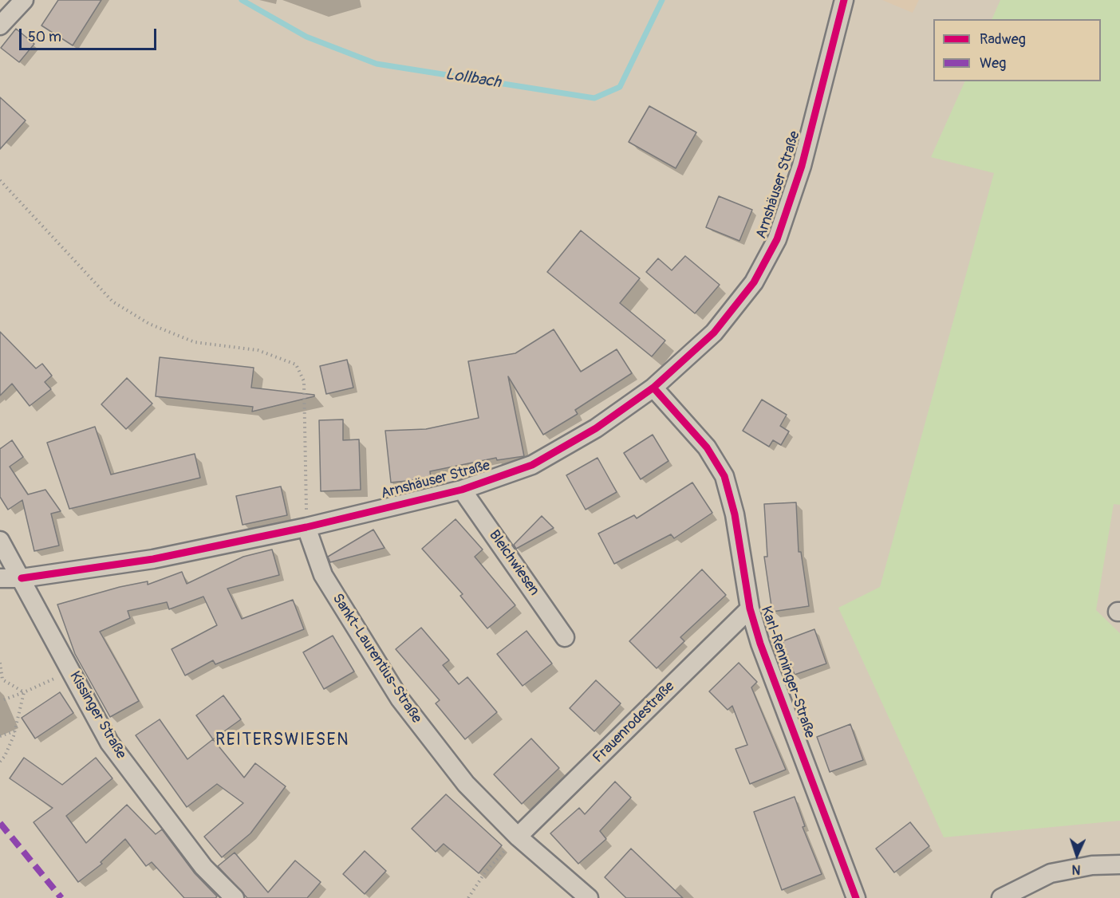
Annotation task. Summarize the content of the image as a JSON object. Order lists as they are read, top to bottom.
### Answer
{
  "streets": {
    "street": [
      "Arnshäuser Straße",
      "Bleichwiesen",
      "Sankt-Laurentius-Straße",
      "Karl-Renninger-Straße",
      "Kissinger Straße",
      "Frauenrodestraße"
    ]
  },
  "crossings": [
    ["Arnshäuser Straße", "Bleichwiesen"],
    ["Arnshäuser Straße", "Sankt-Laurentius-Straße"],
    ["Arnshäuser Straße", "Karl-Renninger-Straße"],
    ["Arnshäuser Straße", "Kissinger Straße"],
    ["Sankt-Laurentius-Straße", "Frauenrodestraße"],
    ["Karl-Renninger-Straße", "Frauenrodestraße"]
  ],
  "districts": ["REITERSWIESEN"],
  "water": ["Lollbach"],
  "legend": ["Radweg", "Weg"],
  "scale_bar": "50 m",
  "north": "bottom"
}
